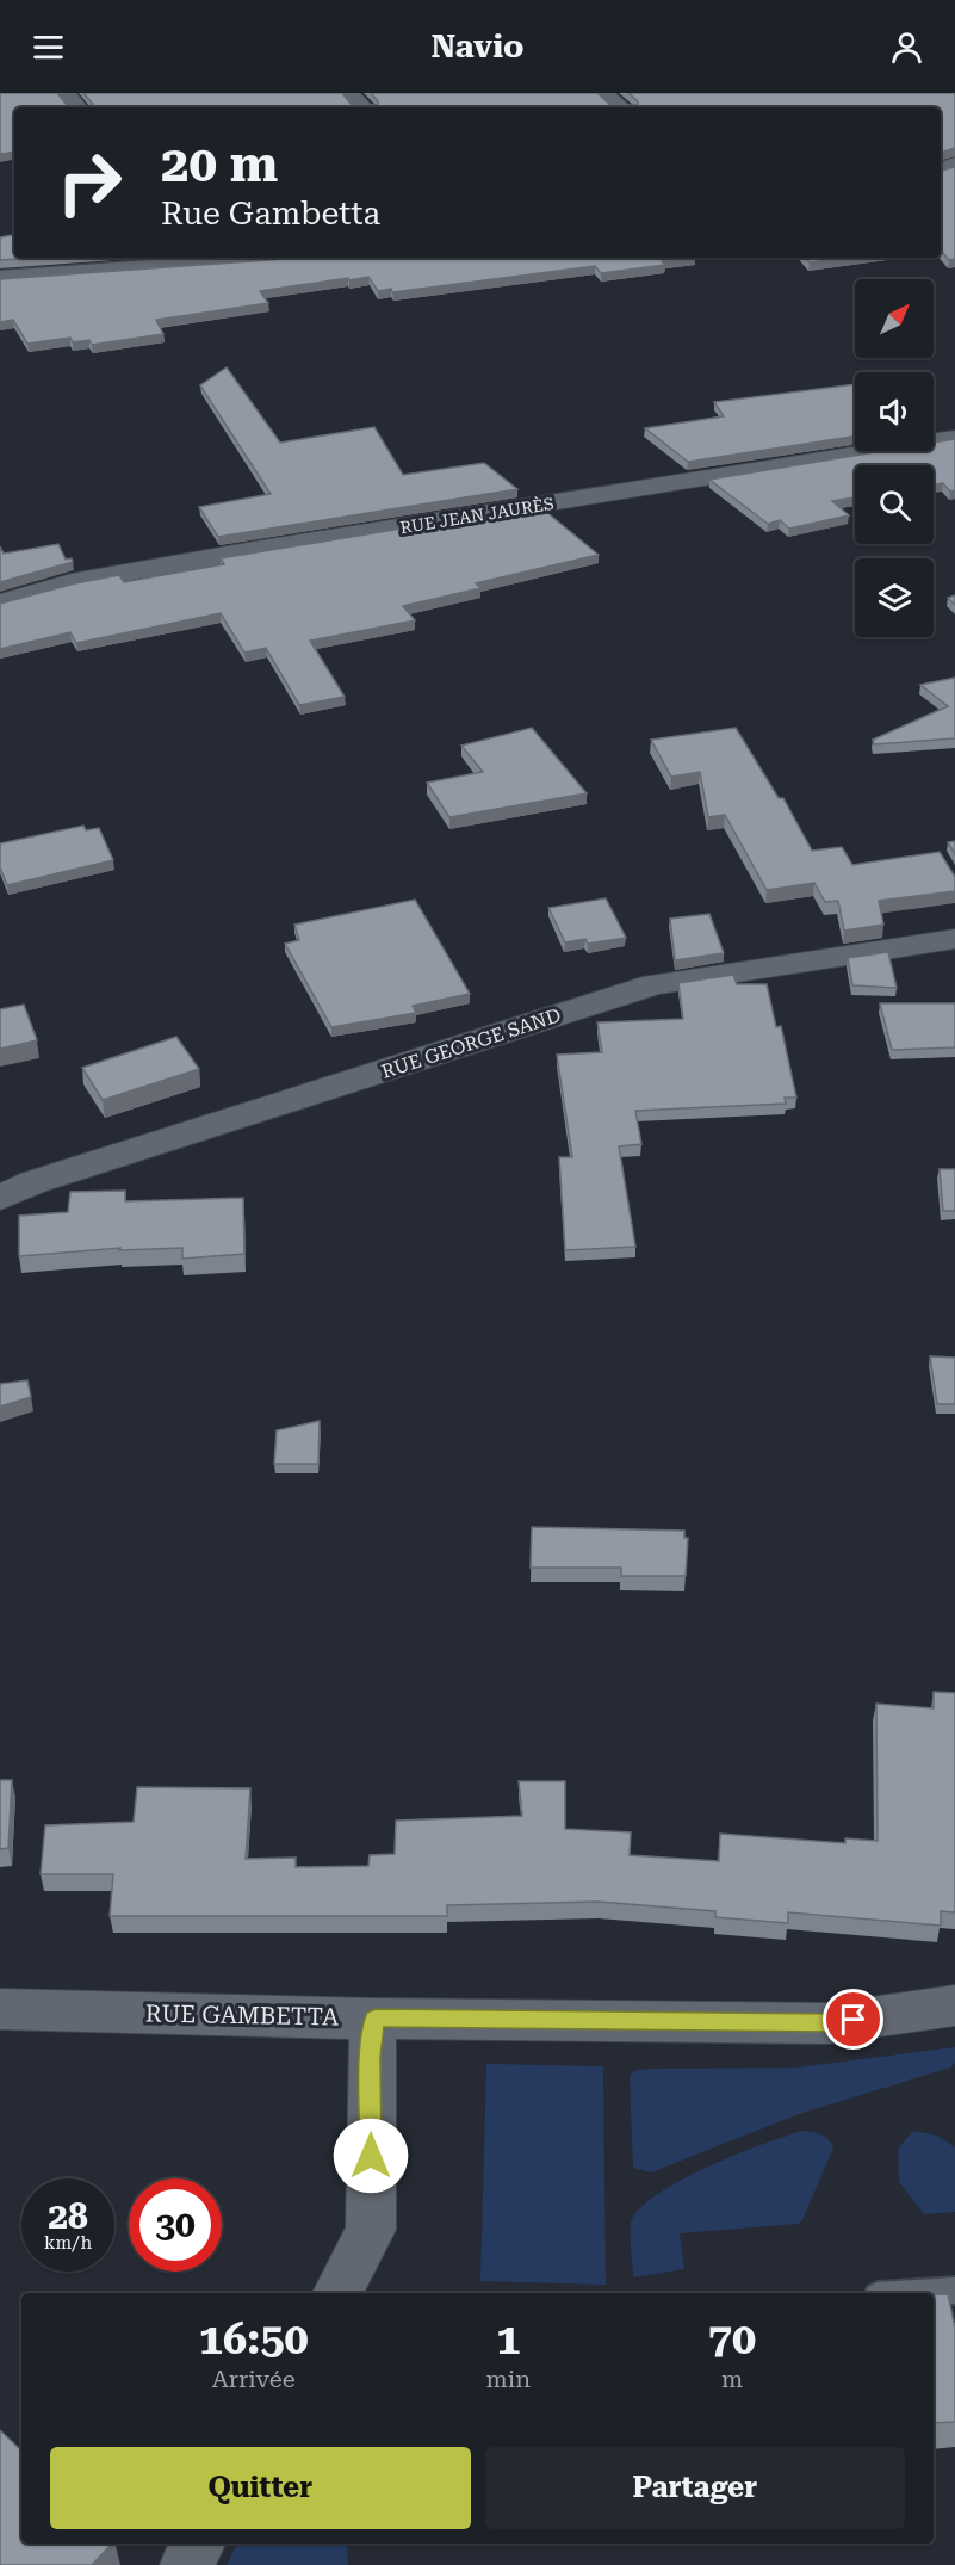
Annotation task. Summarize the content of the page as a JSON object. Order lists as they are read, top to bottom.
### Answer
{
  "streets": {
    "street": ["RUE JEAN JAURÈS", "RUE GEORGE SAND", "RUE GAMBETTA"]
  },
  "north": "top right",
  "page": {
    "header": "Navio",
    "turn": ["20 m", "Rue Gambetta"],
    "speed": "28 km/h",
    "limit": "30",
    "eta": [
      "16:50",
      "Arrivée",
      "1",
      "min",
      "70",
      "m"
    ],
    "buttons": ["Quitter", "Partager"]
  }
}
